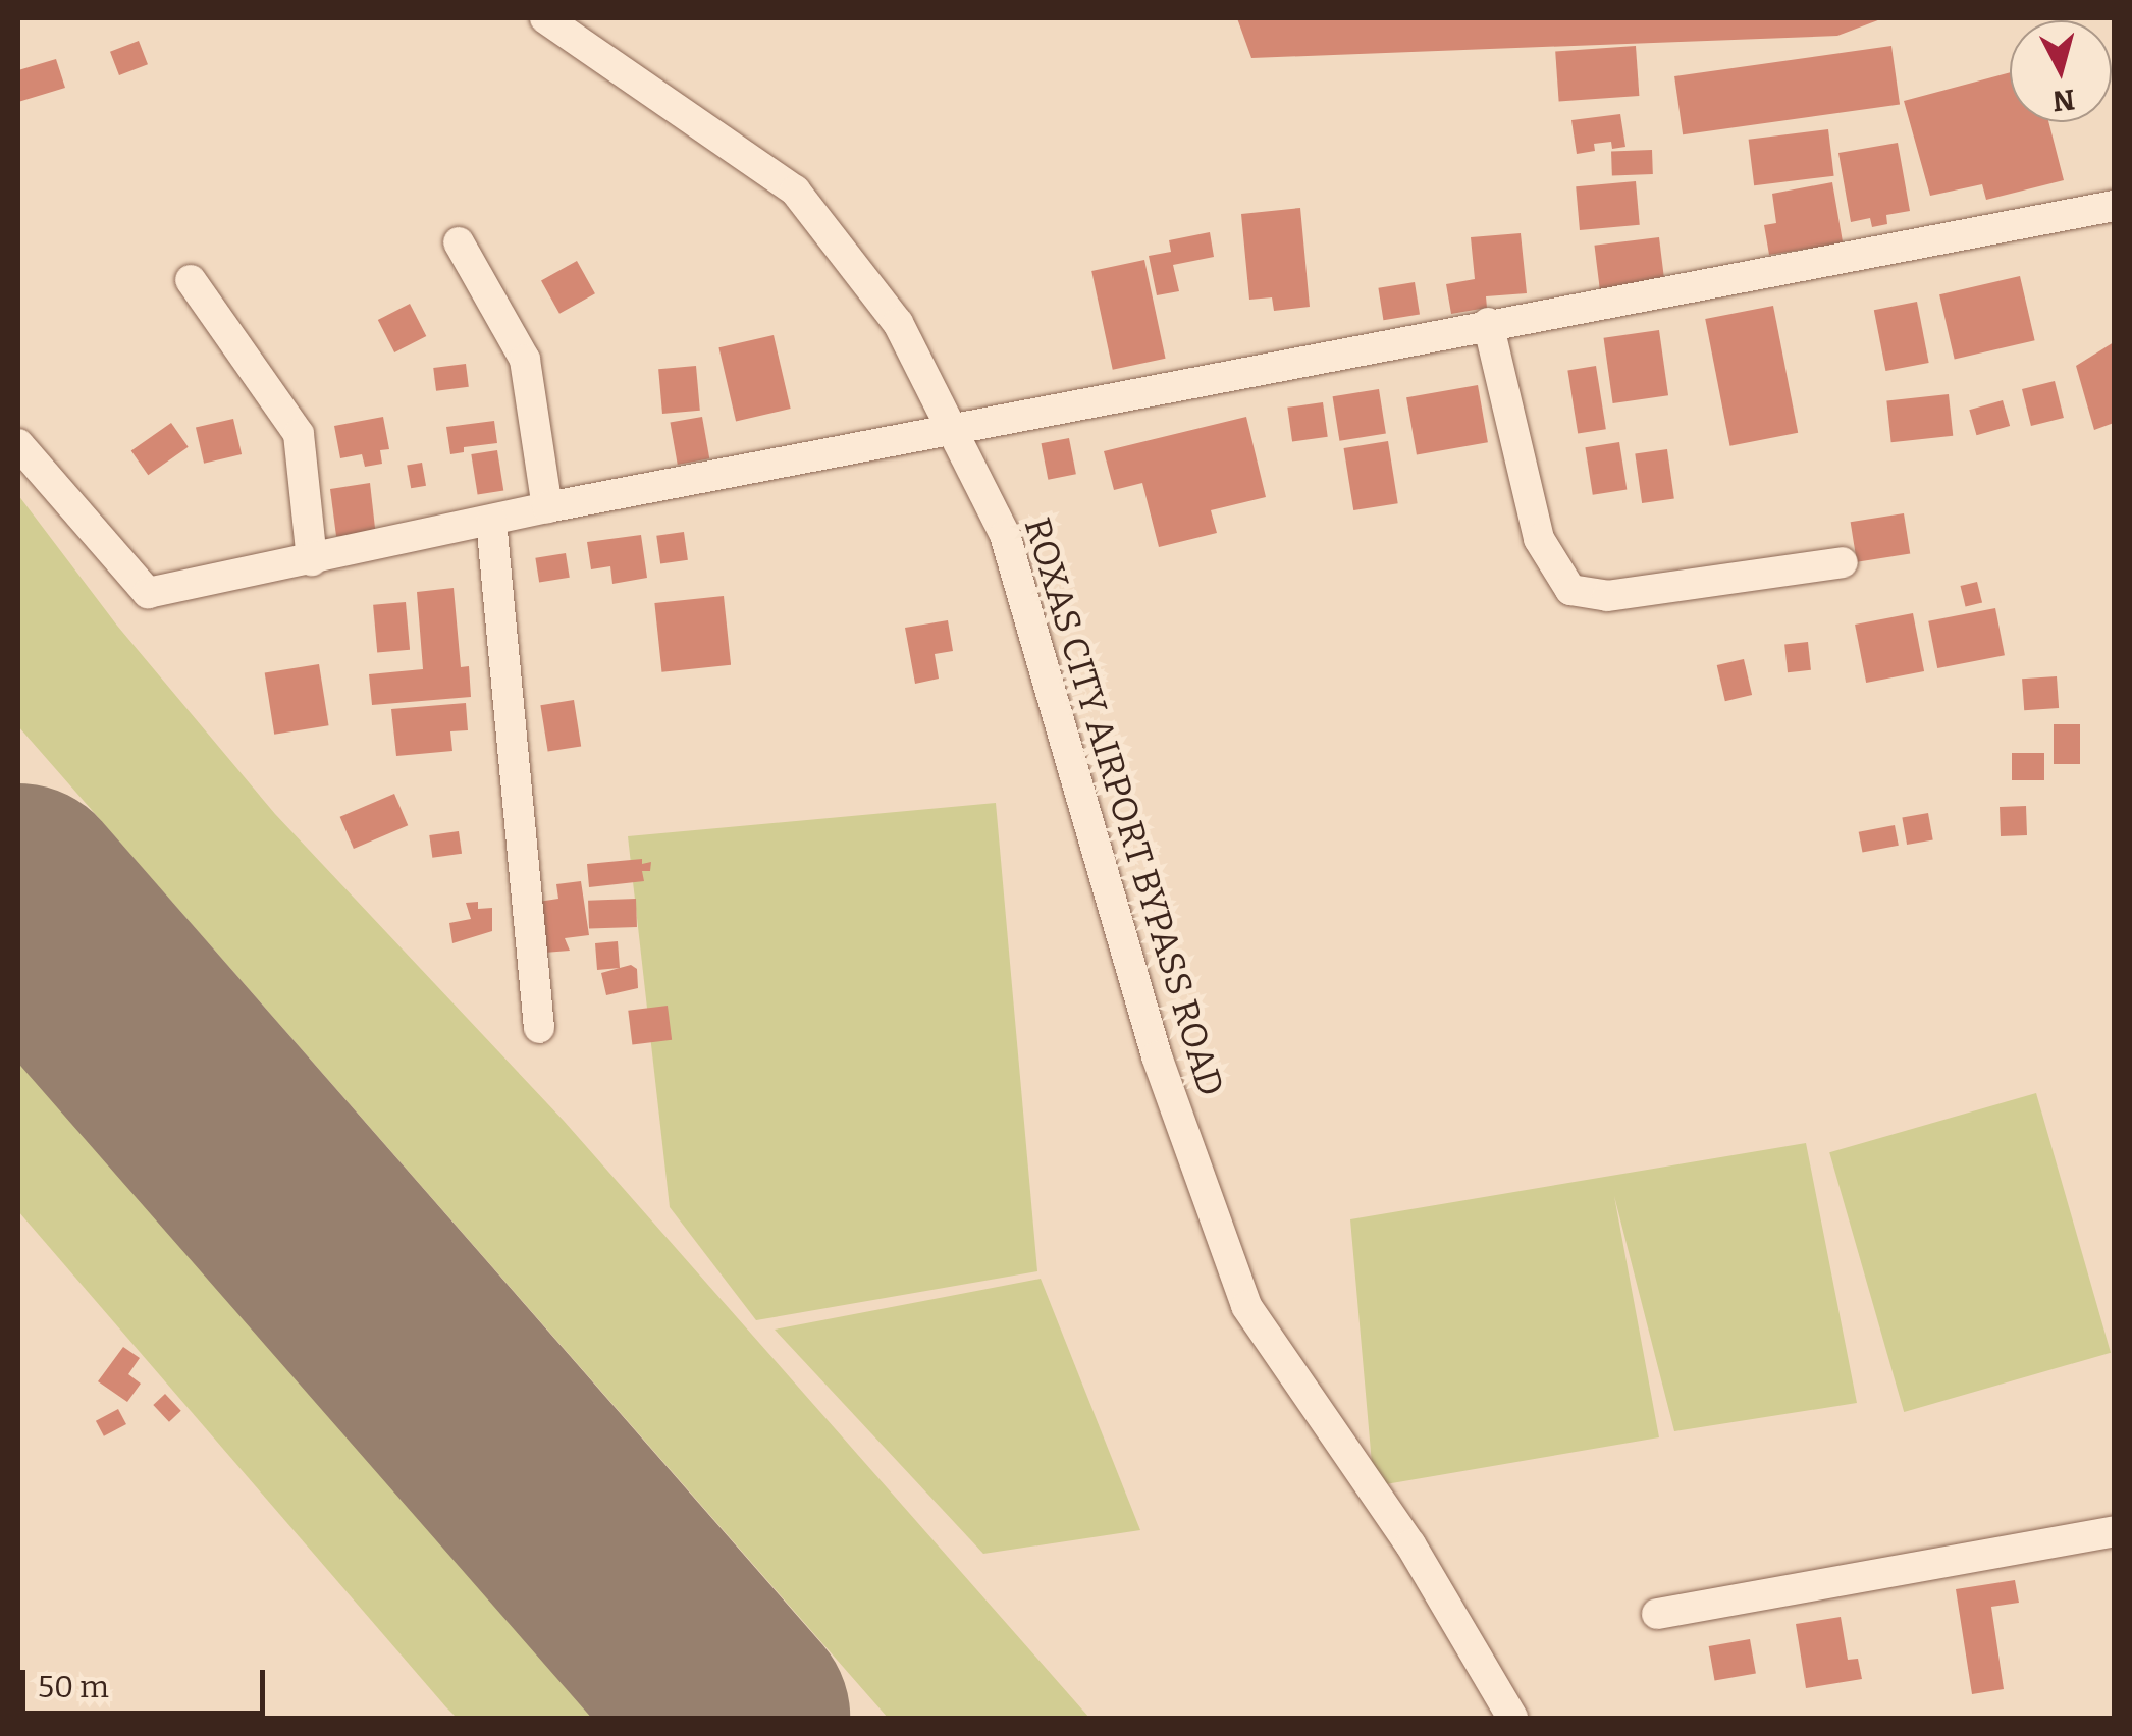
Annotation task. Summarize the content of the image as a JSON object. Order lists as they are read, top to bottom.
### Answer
{
  "streets": {
    "street": ["ROXAS CITY AIRPORT BYPASS ROAD"]
  },
  "scale_bar": "50 m",
  "north": "bottom"
}
